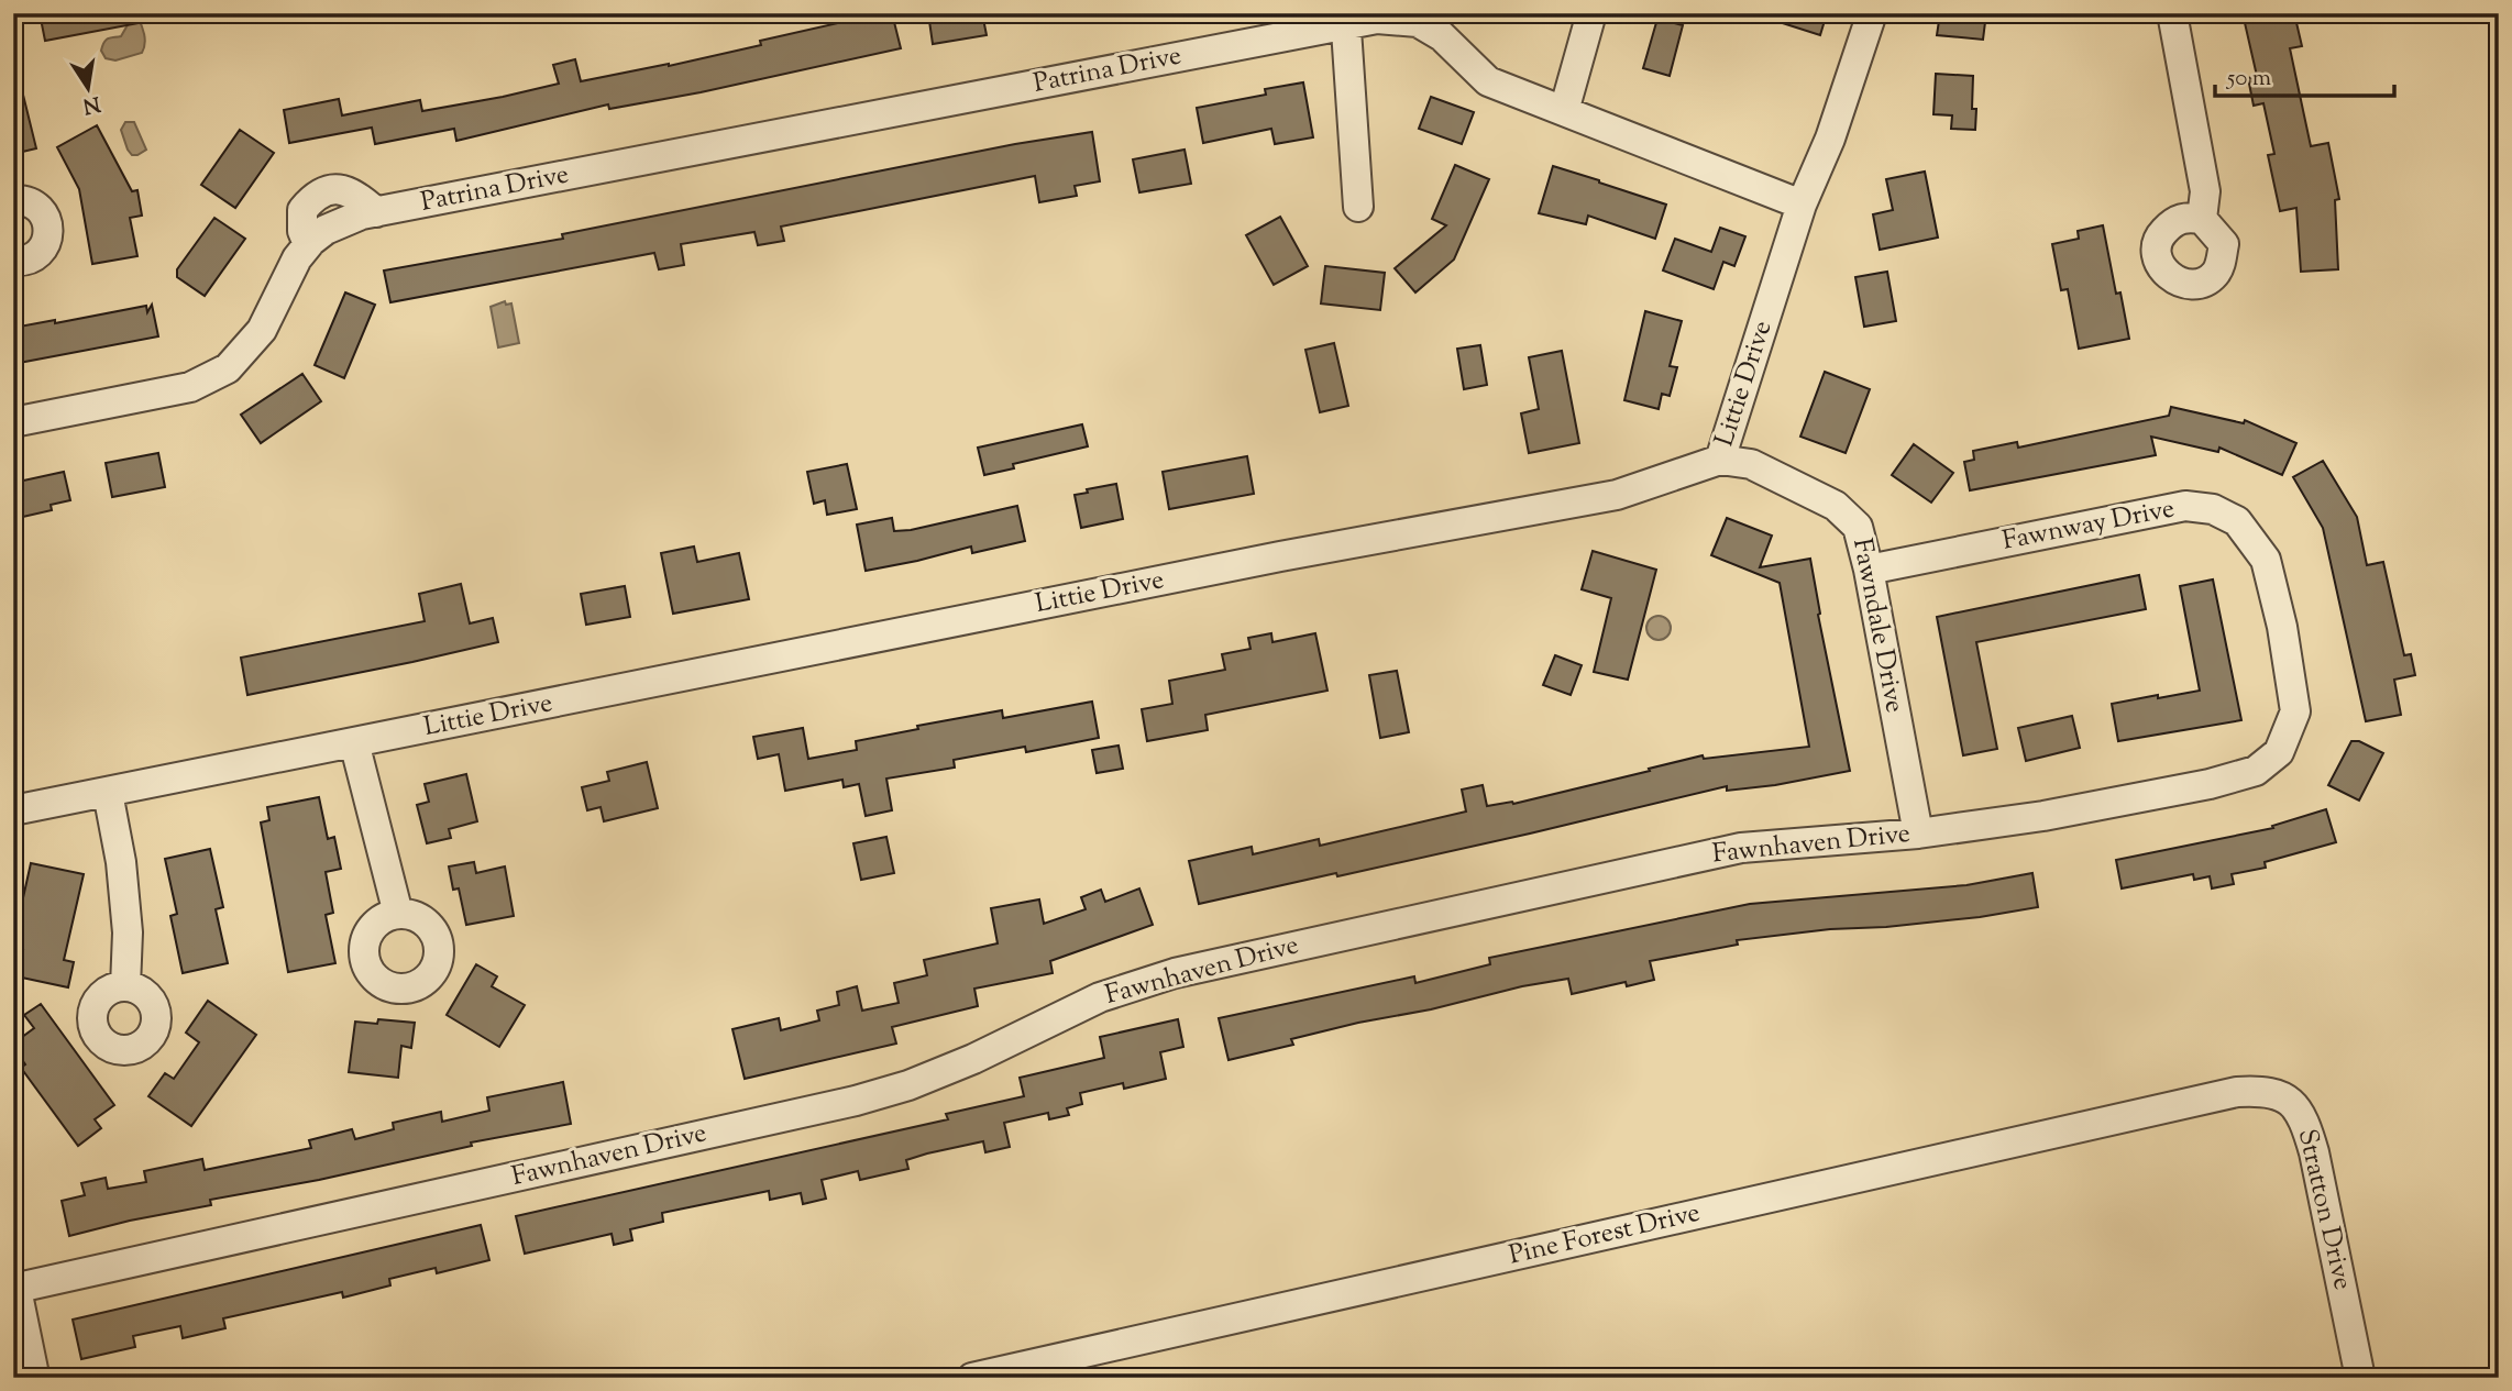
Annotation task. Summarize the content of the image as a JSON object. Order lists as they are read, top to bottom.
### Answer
{
  "streets": {
    "street": [
      "Patrina Drive",
      "Littie Drive",
      "Fawnway Drive",
      "Fawndale Drive",
      "Fawnhaven Drive",
      "Stratton Drive",
      "Pine Forest Drive"
    ]
  },
  "crossings": [
    ["Patrina Drive", "Littie Drive"],
    ["Littie Drive", "Fawndale Drive"],
    ["Fawnway Drive", "Fawndale Drive"],
    ["Fawnway Drive", "Fawnhaven Drive"],
    ["Fawndale Drive", "Fawnhaven Drive"],
    ["Stratton Drive", "Pine Forest Drive"]
  ],
  "scale_bar": "50 m",
  "north": "bottom"
}
